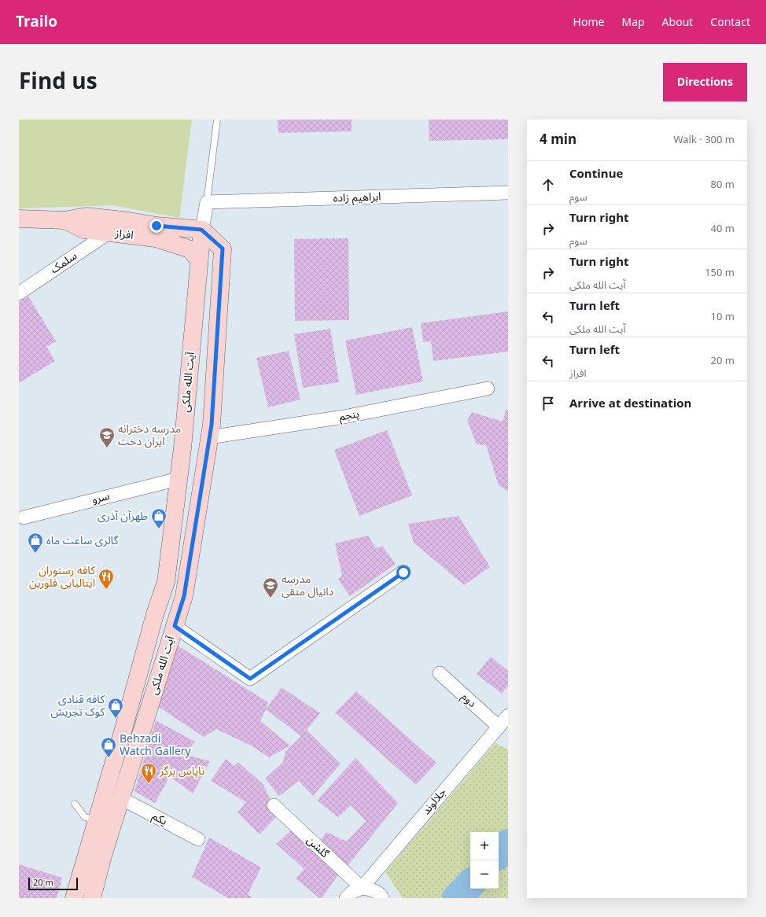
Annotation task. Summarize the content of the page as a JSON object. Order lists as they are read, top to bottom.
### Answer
{
  "streets": {
    "street": [
      "ابراهیم زاده",
      "افراز",
      "سلمک",
      "آیت الله ملکی",
      "پنجم",
      "سرو",
      "دوم",
      "جلالوند",
      "یکم",
      "گلشن"
    ]
  },
  "crossings": [
    ["ابراهیم زاده", "آیت الله ملکی"],
    ["افراز", "سلمک"],
    ["افراز", "آیت الله ملکی"],
    ["آیت الله ملکی", "پنجم"],
    ["آیت الله ملکی", "سرو"],
    ["آیت الله ملکی", "یکم"],
    ["دوم", "جلالوند"],
    ["جلالوند", "گلشن"]
  ],
  "places": {
    "school or university": ["مدرسه دخترانه ایران دخت", "مدرسه دانیال متقی"],
    "shop": [
      "طهرآن آذری",
      "گالری ساعت ماه",
      "کافه قنادی کوک تجریش",
      "Behzadi Watch Gallery"
    ],
    "restaurant": ["کافه رستوران ایتالیایی فلورین", "تاپاس برگر"]
  },
  "scale_bar": "20 m",
  "page": {
    "header": "Trailo",
    "nav": [
      "Home",
      "Map",
      "About",
      "Contact"
    ],
    "title": "Find us",
    "buttons": "Directions",
    "heading": ["4 min", "Walk · 300 m"],
    "list": [
      ["Continue", "سوم", "80 m"],
      ["Turn right", "سوم", "40 m"],
      ["Turn right", "آیت الله ملکی", "150 m"],
      ["Turn left", "آیت الله ملکی", "10 m"],
      ["Turn left", "افراز", "20 m"],
      "Arrive at destination"
    ],
    "map_buttons": ["+", "−"],
    "scale": "20 m"
  }
}
